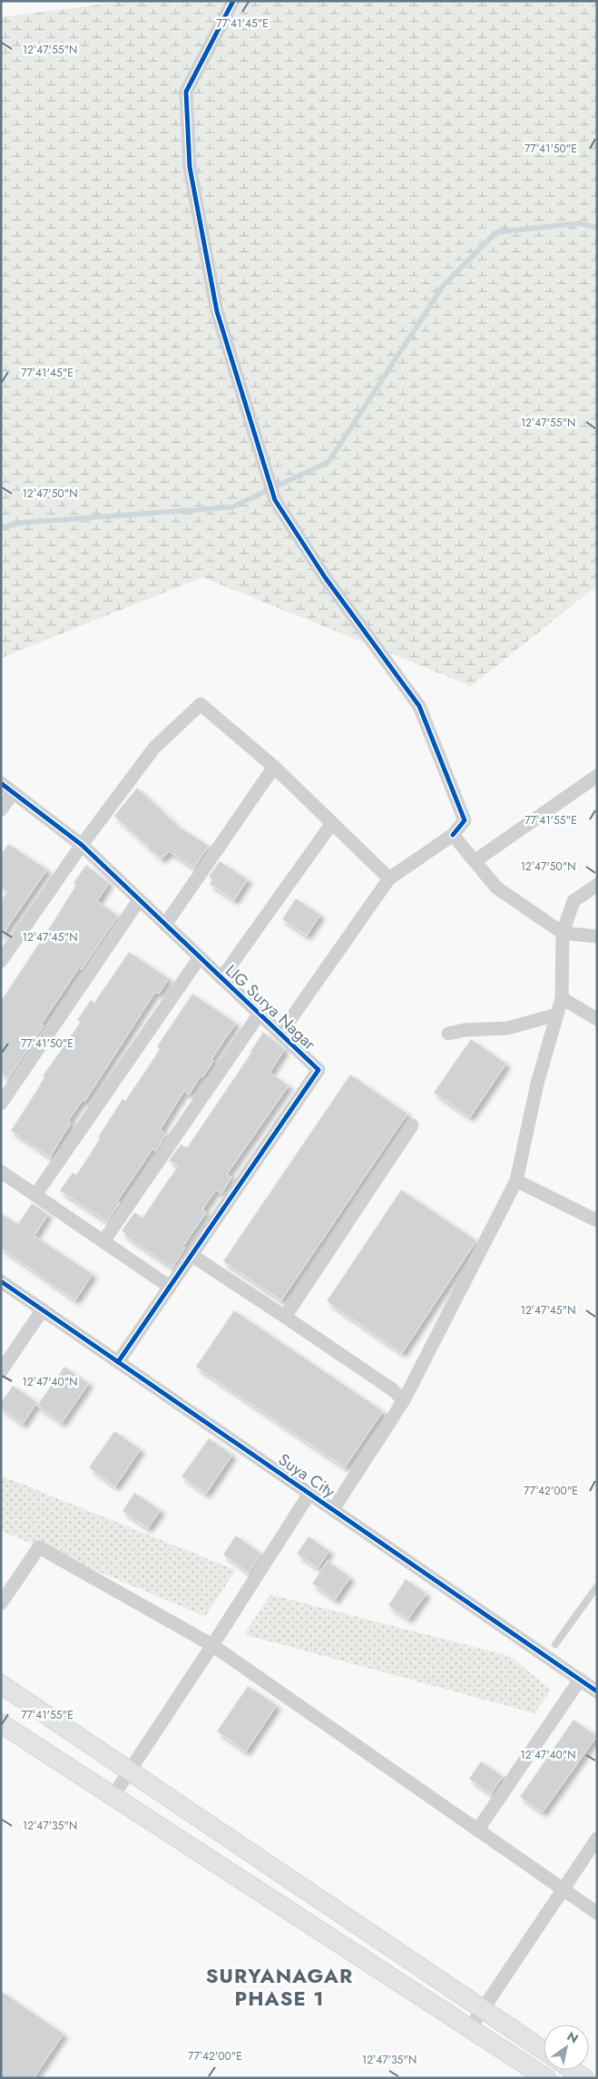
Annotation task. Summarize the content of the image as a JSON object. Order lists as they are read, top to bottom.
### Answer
{
  "streets": {
    "street": ["LIG Surya Nagar", "Suya City"]
  },
  "crossings": [
    ["LIG Surya Nagar", "Suya City"]
  ],
  "districts": ["SURYANAGAR PHASE 1"],
  "north": "top right",
  "coordinates": [
    "77°41'45\"E",
    "12°47'55\"N",
    "77°41'50\"E",
    "12°47'50\"N",
    "77°41'55\"E",
    "12°47'45\"N",
    "12°47'40\"N",
    "77°42'00\"E",
    "12°47'35\"N"
  ]
}
